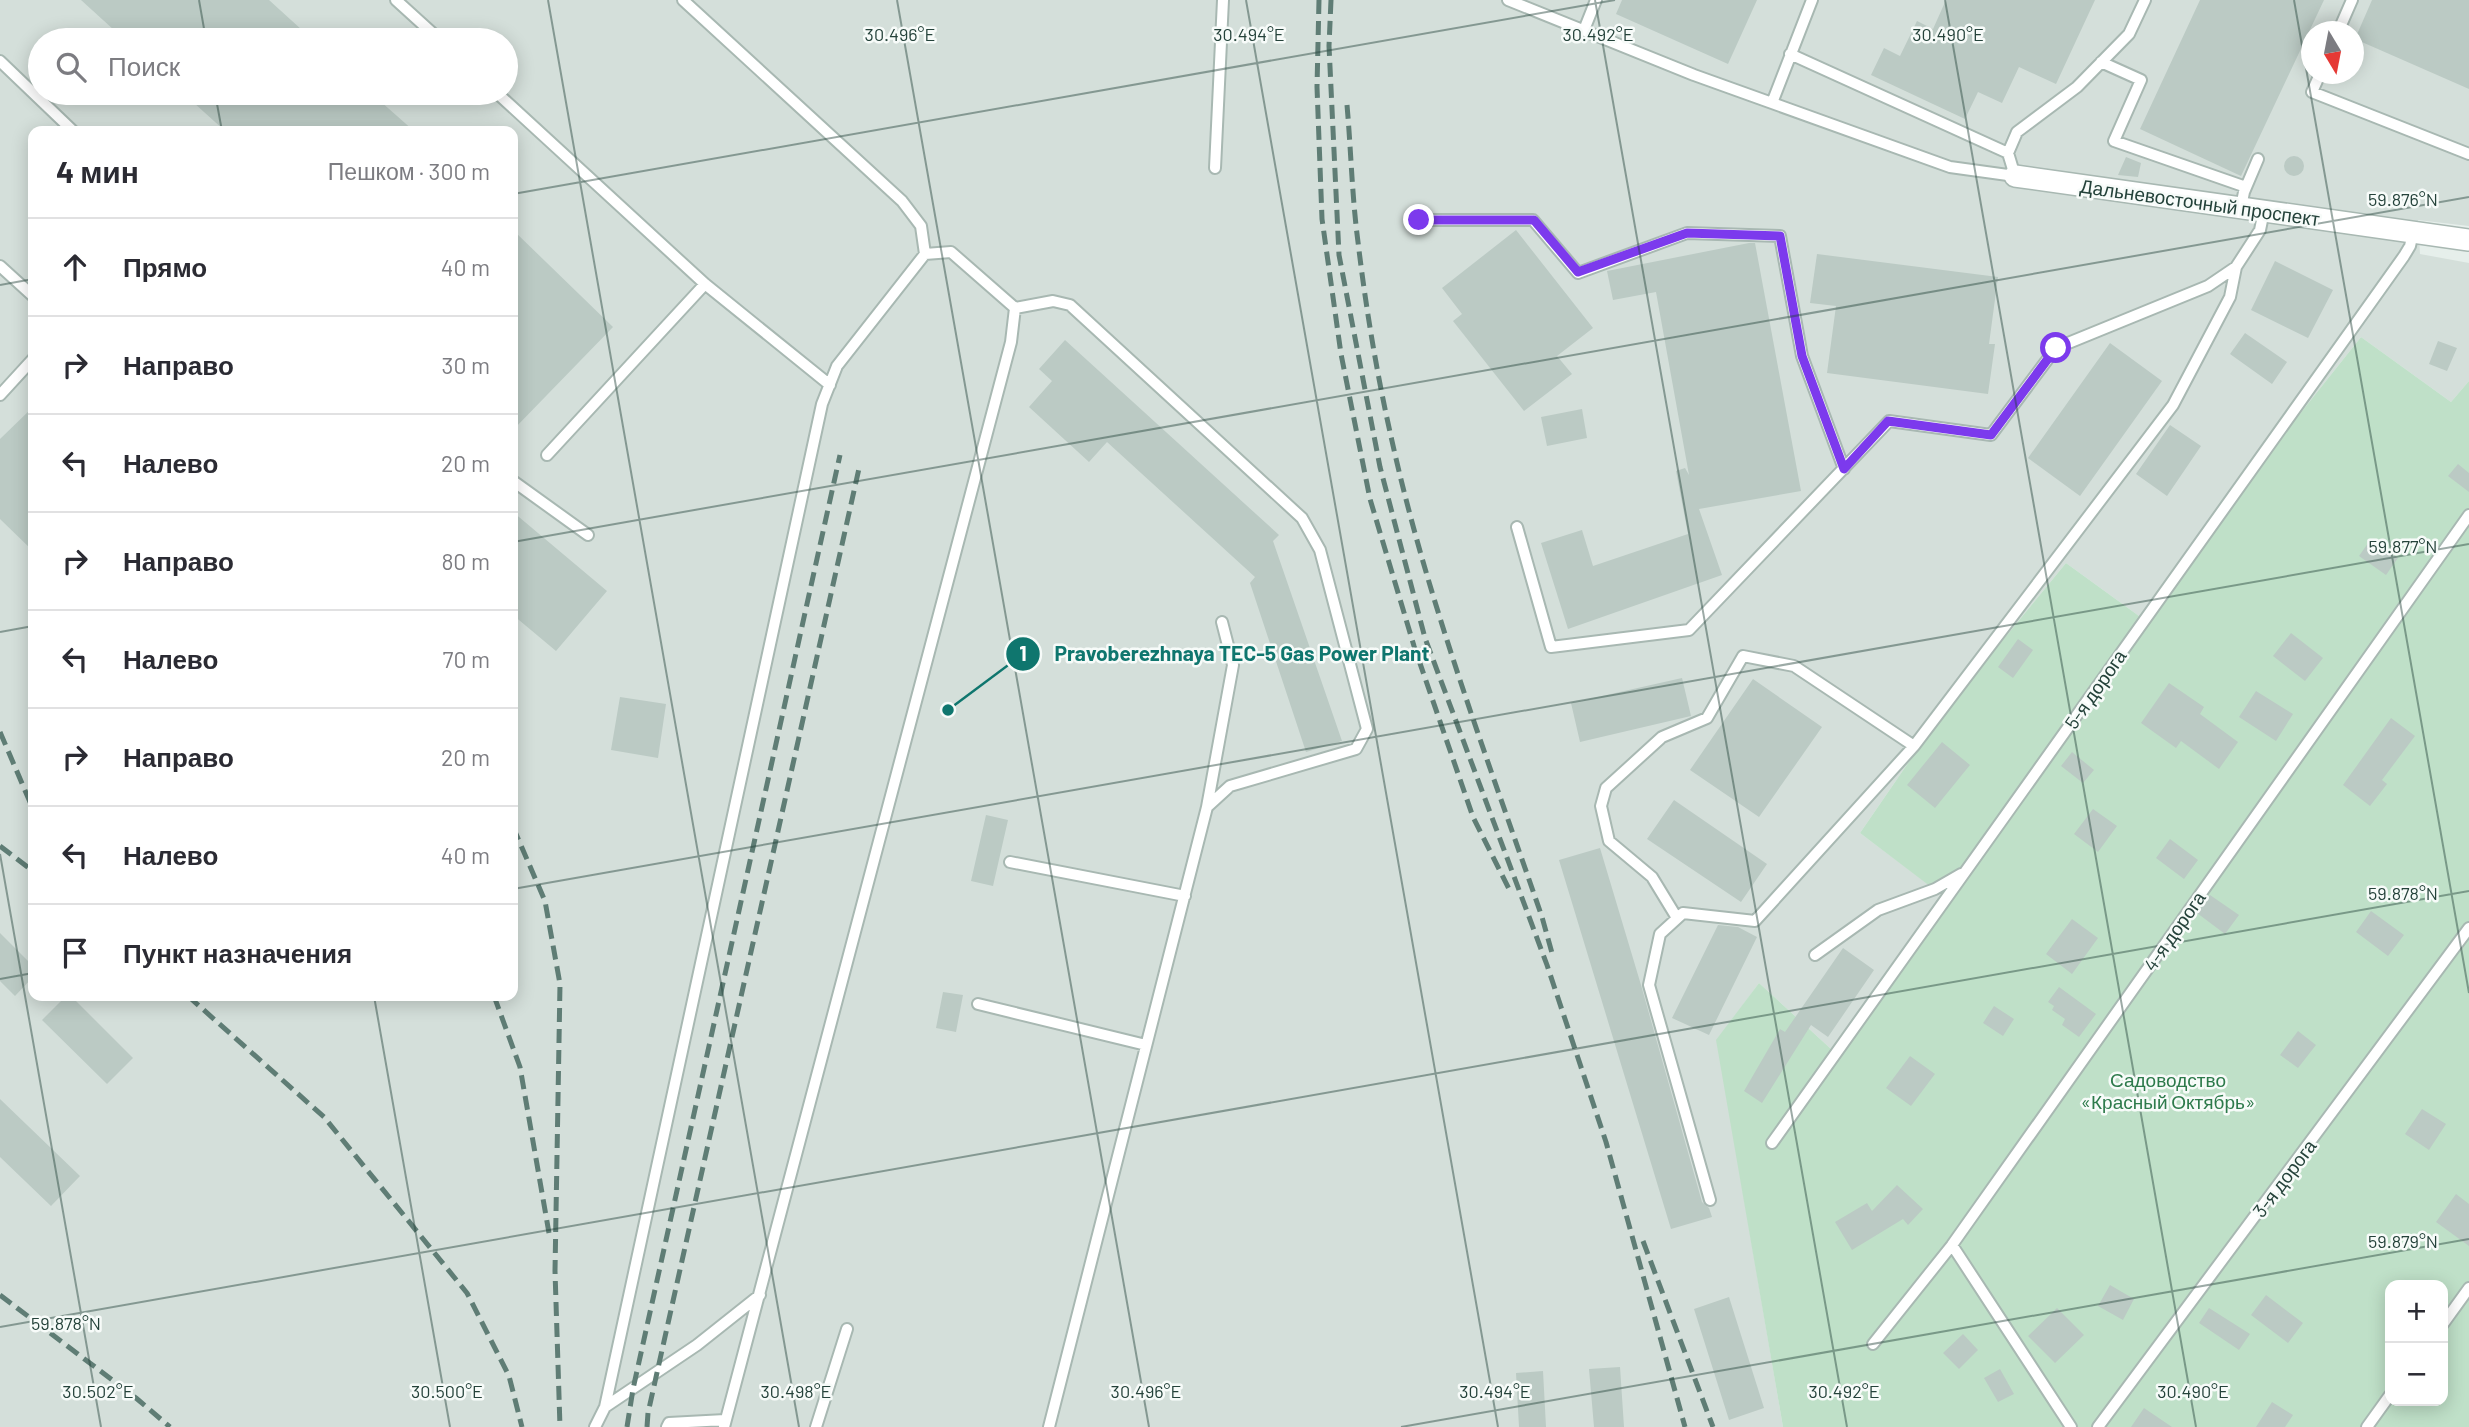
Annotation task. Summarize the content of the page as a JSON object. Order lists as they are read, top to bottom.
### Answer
{
  "streets": {
    "street": ["Дальневосточный проспект"],
    "lane": ["5-я дорога", "4-я дорога", "3-я дорога"]
  },
  "crossings": [
    ["Дальневосточный проспект", "5-я дорога"]
  ],
  "parks": ["Садоводство «Красный Октябрь»"],
  "places": ["Pravoberezhnaya TEC-5 Gas Power Plant"],
  "north": "bottom",
  "page": {
    "search": "Поиск",
    "heading": ["4 мин", "Пешком · 300 m"],
    "list": [
      ["Прямо", "40 m"],
      ["Направо", "30 m"],
      ["Налево", "20 m"],
      ["Направо", "80 m"],
      ["Налево", "70 m"],
      ["Направо", "20 m"],
      ["Налево", "40 m"],
      "Пункт назначения"
    ],
    "map_buttons": ["+", "−"]
  },
  "coordinates": [
    "30.496°E",
    "30.494°E",
    "30.492°E",
    "30.490°E",
    "59.876°N",
    "59.877°N",
    "59.878°N",
    "59.879°N",
    "30.502°E",
    "30.500°E",
    "30.498°E"
  ]
}
